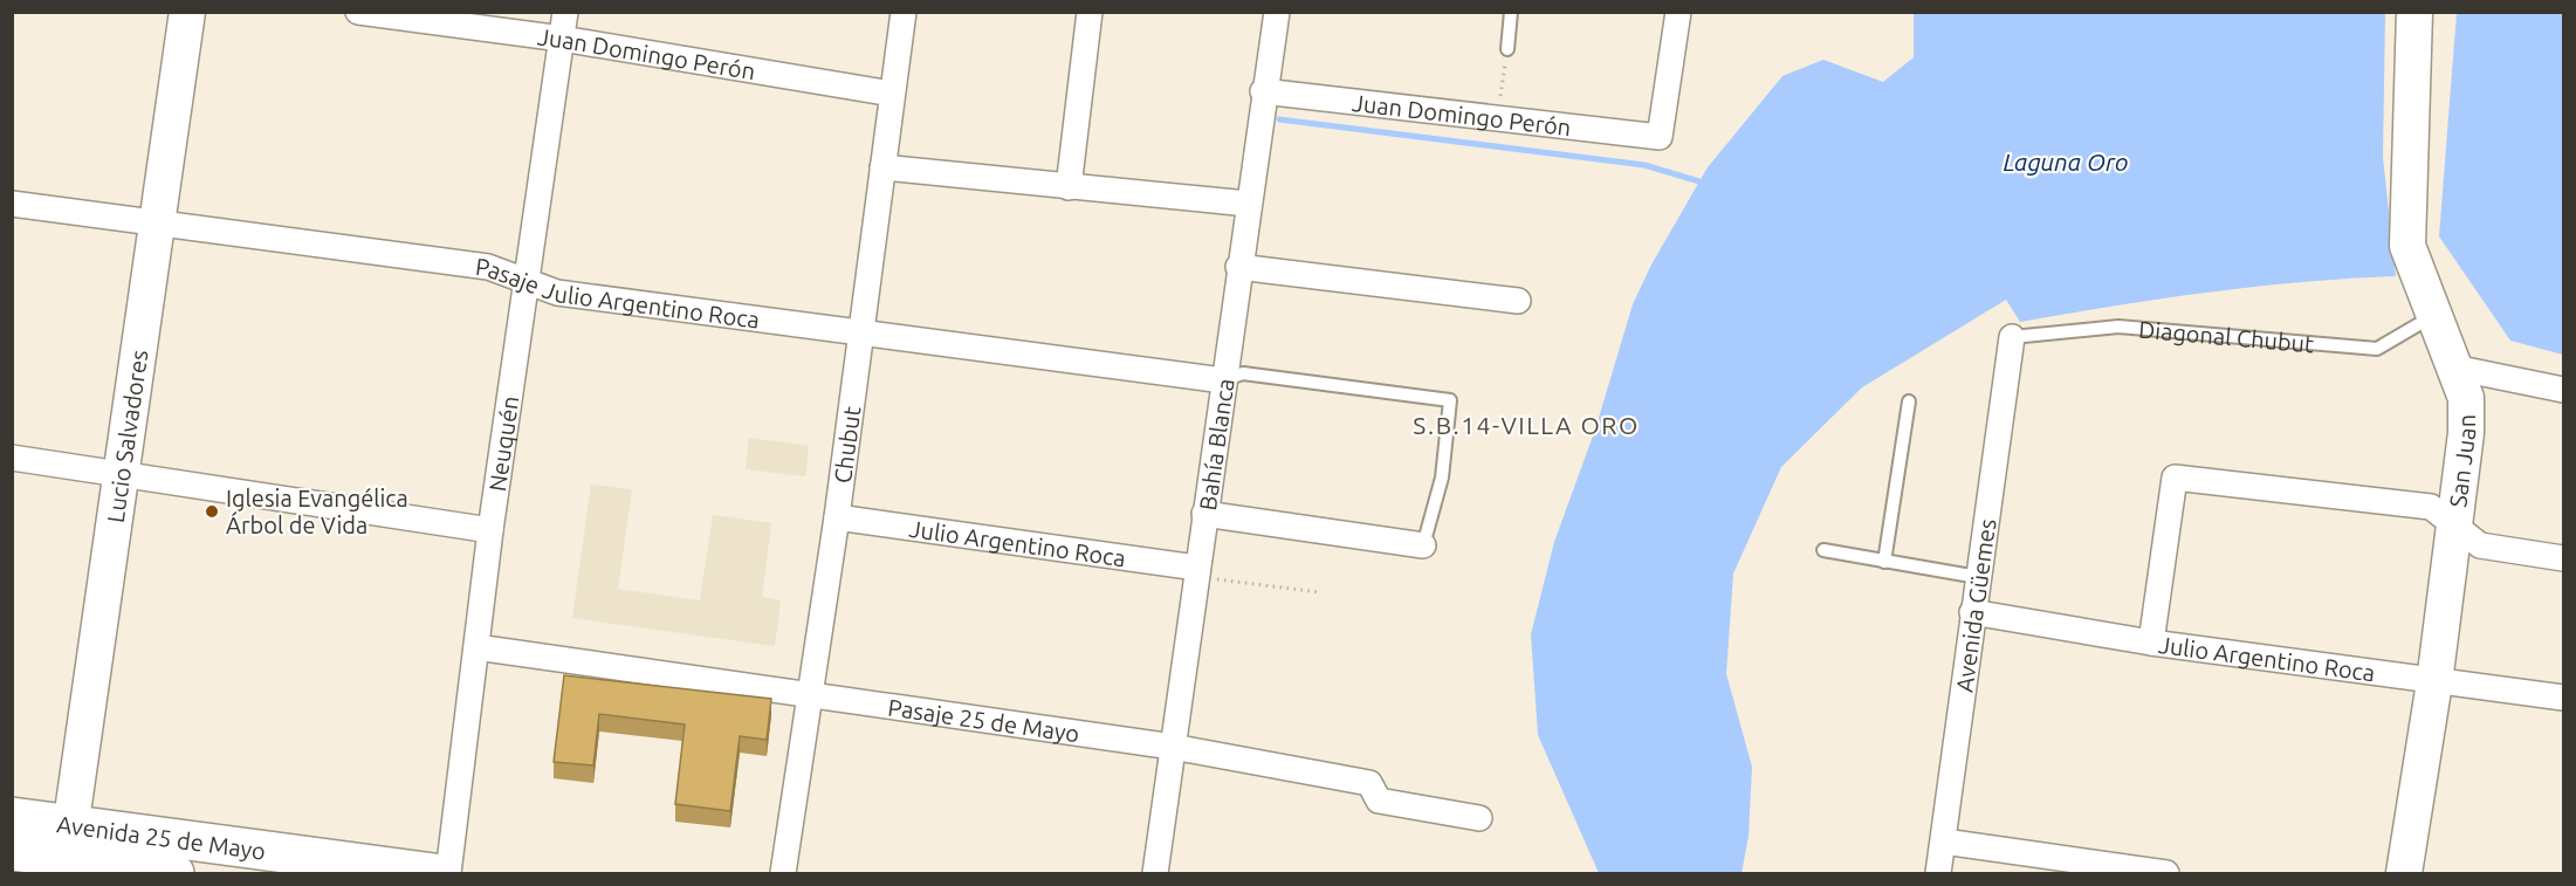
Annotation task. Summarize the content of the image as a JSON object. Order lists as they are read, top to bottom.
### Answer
{
  "streets": {
    "main road": ["Avenida 25 de Mayo"],
    "street": [
      "Juan Domingo Perón",
      "Pasaje Julio Argentino Roca",
      "Lucio Salvadores",
      "Neuquén",
      "Bahía Blanca",
      "Chubut",
      "San Juan",
      "Julio Argentino Roca",
      "Avenida Güemes",
      "Pasaje 25 de Mayo"
    ],
    "lane": ["Diagonal Chubut"]
  },
  "crossings": [
    ["Juan Domingo Perón", "Neuquén"],
    ["Juan Domingo Perón", "Bahía Blanca"],
    ["Juan Domingo Perón", "Chubut"],
    ["Pasaje Julio Argentino Roca", "Lucio Salvadores"],
    ["Pasaje Julio Argentino Roca", "Neuquén"],
    ["Pasaje Julio Argentino Roca", "Bahía Blanca"],
    ["Pasaje Julio Argentino Roca", "Chubut"],
    ["Diagonal Chubut", "San Juan"],
    ["Diagonal Chubut", "Avenida Güemes"],
    ["Lucio Salvadores", "Avenida 25 de Mayo"],
    ["Neuquén", "Pasaje 25 de Mayo"],
    ["Bahía Blanca", "Julio Argentino Roca"],
    ["Bahía Blanca", "Pasaje 25 de Mayo"],
    ["Chubut", "Julio Argentino Roca"],
    ["Chubut", "Pasaje 25 de Mayo"],
    ["San Juan", "Julio Argentino Roca"],
    ["Julio Argentino Roca", "Avenida Güemes"]
  ],
  "districts": ["S.B.14-VILLA ORO"],
  "water": ["Laguna Oro"],
  "places": ["Iglesia Evangélica Árbol de Vida"]
}
